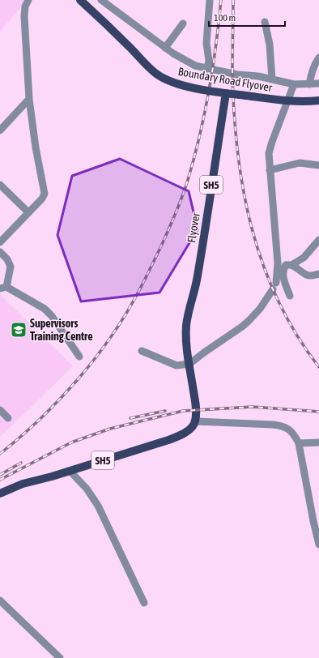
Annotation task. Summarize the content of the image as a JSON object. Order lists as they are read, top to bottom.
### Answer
{
  "streets": {
    "main road": ["Boundary Road Flyover", "SH5", "Flyover"]
  },
  "crossings": [
    ["Boundary Road Flyover", "Flyover"],
    ["SH5", "Flyover"]
  ],
  "places": {
    "school or university": ["Supervisors Training Centre"]
  },
  "scale_bar": "100 m"
}
